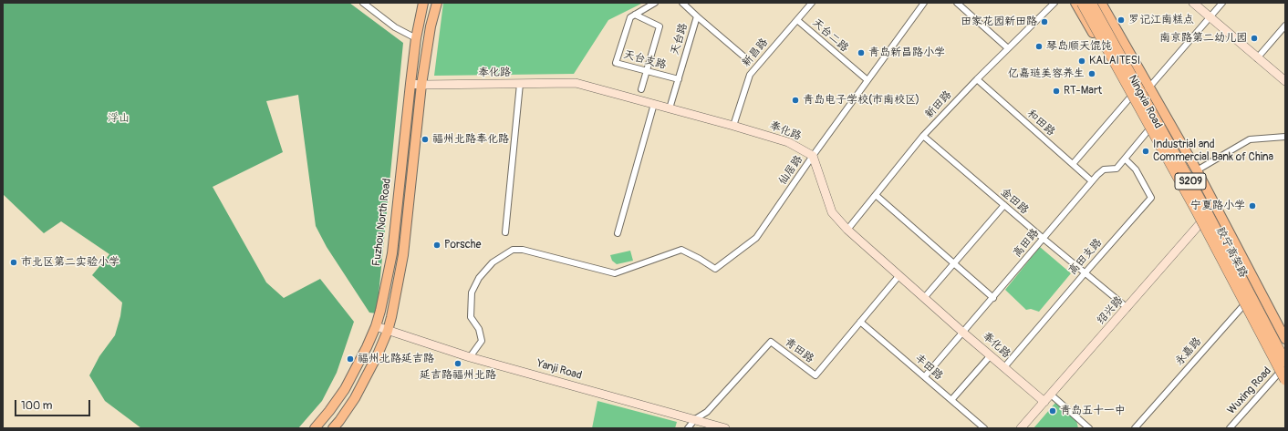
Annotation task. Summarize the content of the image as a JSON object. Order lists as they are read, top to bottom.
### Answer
{
  "streets": {
    "highway": ["S209", "胶宁高架路"],
    "main road": ["Ningxia Road", "Fuzhou North Road"],
    "street": [
      "天台二路",
      "天台路",
      "新昌路",
      "天台支路",
      "奉化路",
      "新田路",
      "和田路",
      "仙居路",
      "金田路",
      "高田路",
      "高田支路",
      "绍兴路",
      "青田路",
      "永嘉路",
      "丰田路",
      "Yanji Road",
      "Wuxing Road"
    ]
  },
  "crossings": [
    ["天台二路", "新昌路"],
    ["天台二路", "仙居路"],
    ["天台路", "天台支路"],
    ["天台路", "奉化路"],
    ["新昌路", "奉化路"],
    ["奉化路", "新田路"],
    ["奉化路", "仙居路"],
    ["奉化路", "Fuzhou North Road"],
    ["奉化路", "高田路"],
    ["奉化路", "高田支路"],
    ["奉化路", "绍兴路"],
    ["奉化路", "青田路"],
    ["Ningxia Road", "高田路"],
    ["Ningxia Road", "胶宁高架路"],
    ["Ningxia Road", "绍兴路"],
    ["Ningxia Road", "永嘉路"],
    ["Ningxia Road", "Wuxing Road"],
    ["新田路", "和田路"],
    ["新田路", "金田路"],
    ["和田路", "高田路"],
    ["仙居路", "Yanji Road"],
    ["金田路", "高田路"],
    ["金田路", "高田支路"],
    ["金田路", "绍兴路"],
    ["Fuzhou North Road", "Yanji Road"],
    ["高田路", "高田支路"],
    ["高田路", "丰田路"],
    ["胶宁高架路", "Wuxing Road"],
    ["青田路", "丰田路"],
    ["青田路", "Yanji Road"]
  ],
  "parks": ["浮山"],
  "places": [
    "罗记江南糕点",
    "田家花园新田路",
    "南京路第二幼儿园",
    "琴岛顺天馄饨",
    "青岛新昌路小学",
    "KALAITESI",
    "亿嘉琏美容养生",
    "RT-Mart",
    "青岛电子学校(市南校区)",
    "福州北路奉化路",
    "Industrial and Commercial Bank of China",
    "宁夏路小学",
    "Porsche",
    "市北区第二实验小学",
    "福州北路延吉路",
    "延吉路福州北路",
    "青岛五十一中"
  ],
  "scale_bar": "100 m"
}
